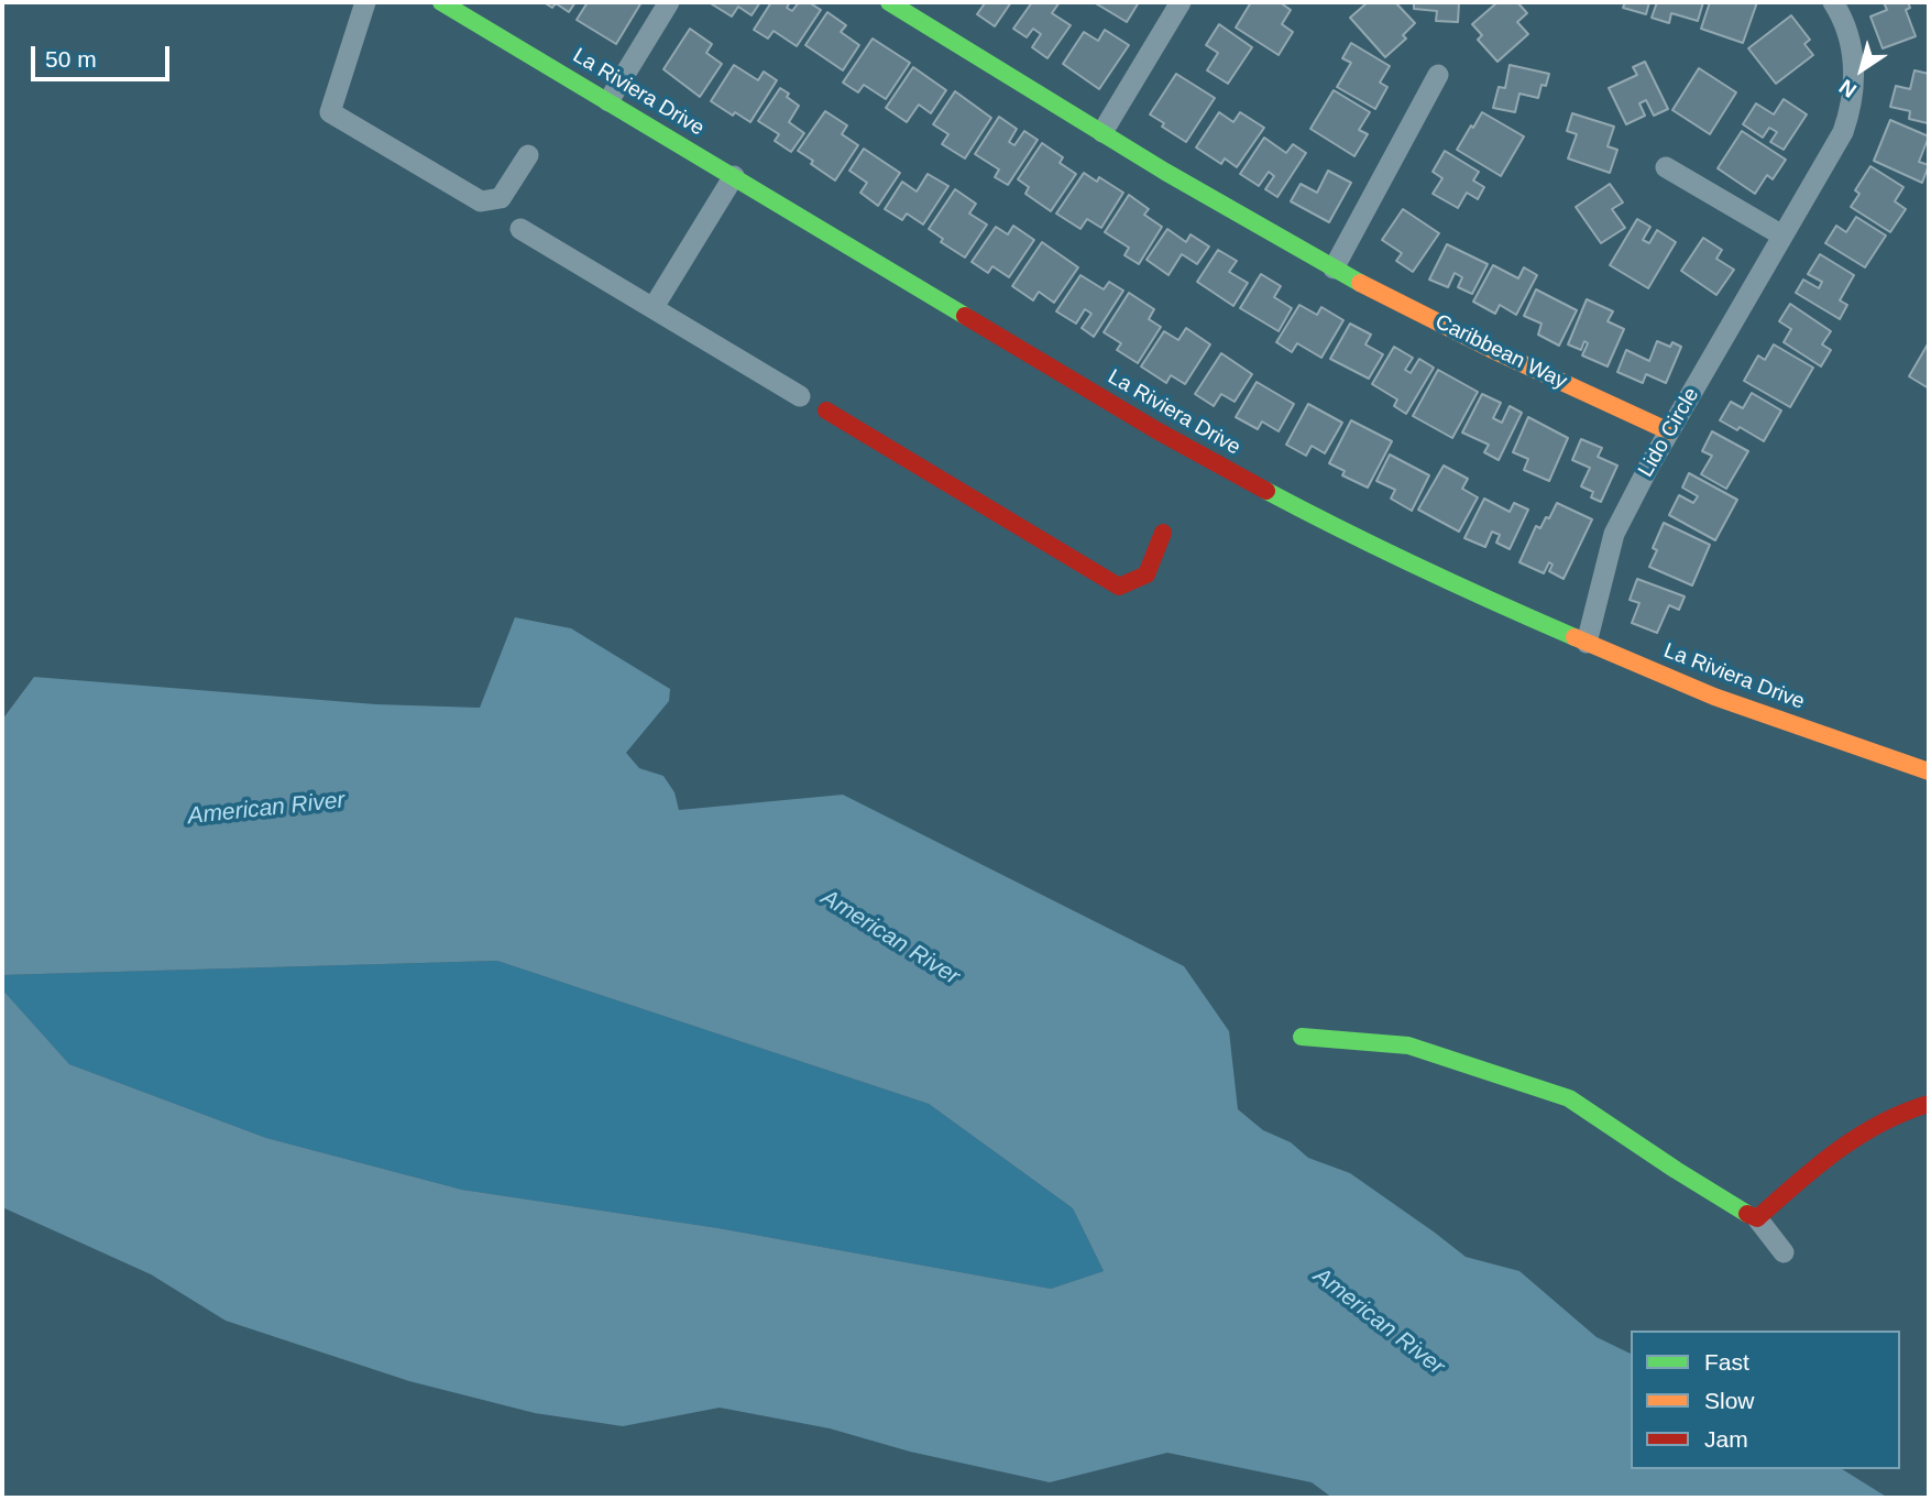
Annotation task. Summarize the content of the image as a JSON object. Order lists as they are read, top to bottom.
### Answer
{
  "streets": {
    "street": ["La Riviera Drive", "Caribbean Way", "Lido Circle"]
  },
  "crossings": [
    ["La Riviera Drive", "Lido Circle"],
    ["Caribbean Way", "Lido Circle"]
  ],
  "water": ["American River"],
  "legend": ["Fast", "Slow", "Jam"],
  "scale_bar": "50 m",
  "north": "bottom left"
}
